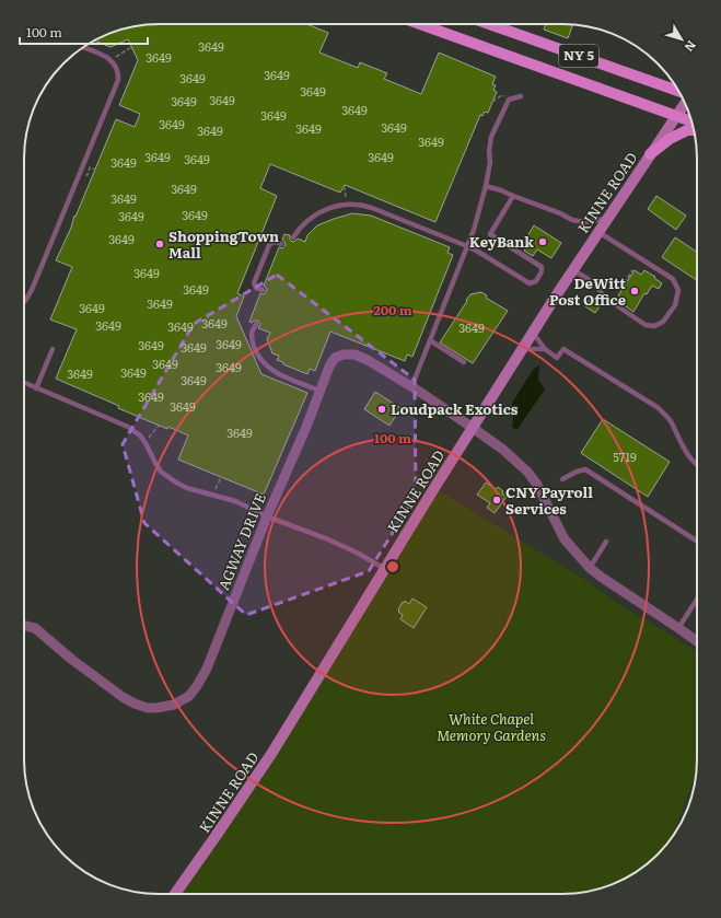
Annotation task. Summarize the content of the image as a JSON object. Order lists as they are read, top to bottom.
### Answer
{
  "streets": {
    "main road": ["NY 5"],
    "street": ["KINNE ROAD", "AGWAY DRIVE"]
  },
  "crossings": [
    ["NY 5", "KINNE ROAD"],
    ["KINNE ROAD", "AGWAY DRIVE"]
  ],
  "parks": ["White Chapel Memory Gardens"],
  "places": [
    "KeyBank",
    "ShoppingTown Mall",
    "DeWitt Post Office",
    "Loudpack Exotics",
    "CNY Payroll Services"
  ],
  "house_numbers": [
    "3649",
    "3649",
    "3649",
    "3649",
    "3649",
    "3649",
    "3649",
    "3649",
    "3649",
    "3649",
    "3649",
    "3649",
    "3649",
    "3649",
    "3649",
    "3649",
    "3649",
    "3649",
    "3649",
    "3649",
    "3649",
    "3649",
    "3649",
    "3649",
    "3649",
    "3649",
    "3649",
    "3649",
    "3649",
    "3649",
    "3649",
    "3649",
    "3649",
    "3649",
    "3649",
    "3649",
    "3649",
    "3649",
    "3649",
    "3649",
    "3649",
    "3649",
    "5719"
  ],
  "scale_bar": "100 m",
  "north": "bottom right",
  "rings": ["200 m", "100 m"]
}
